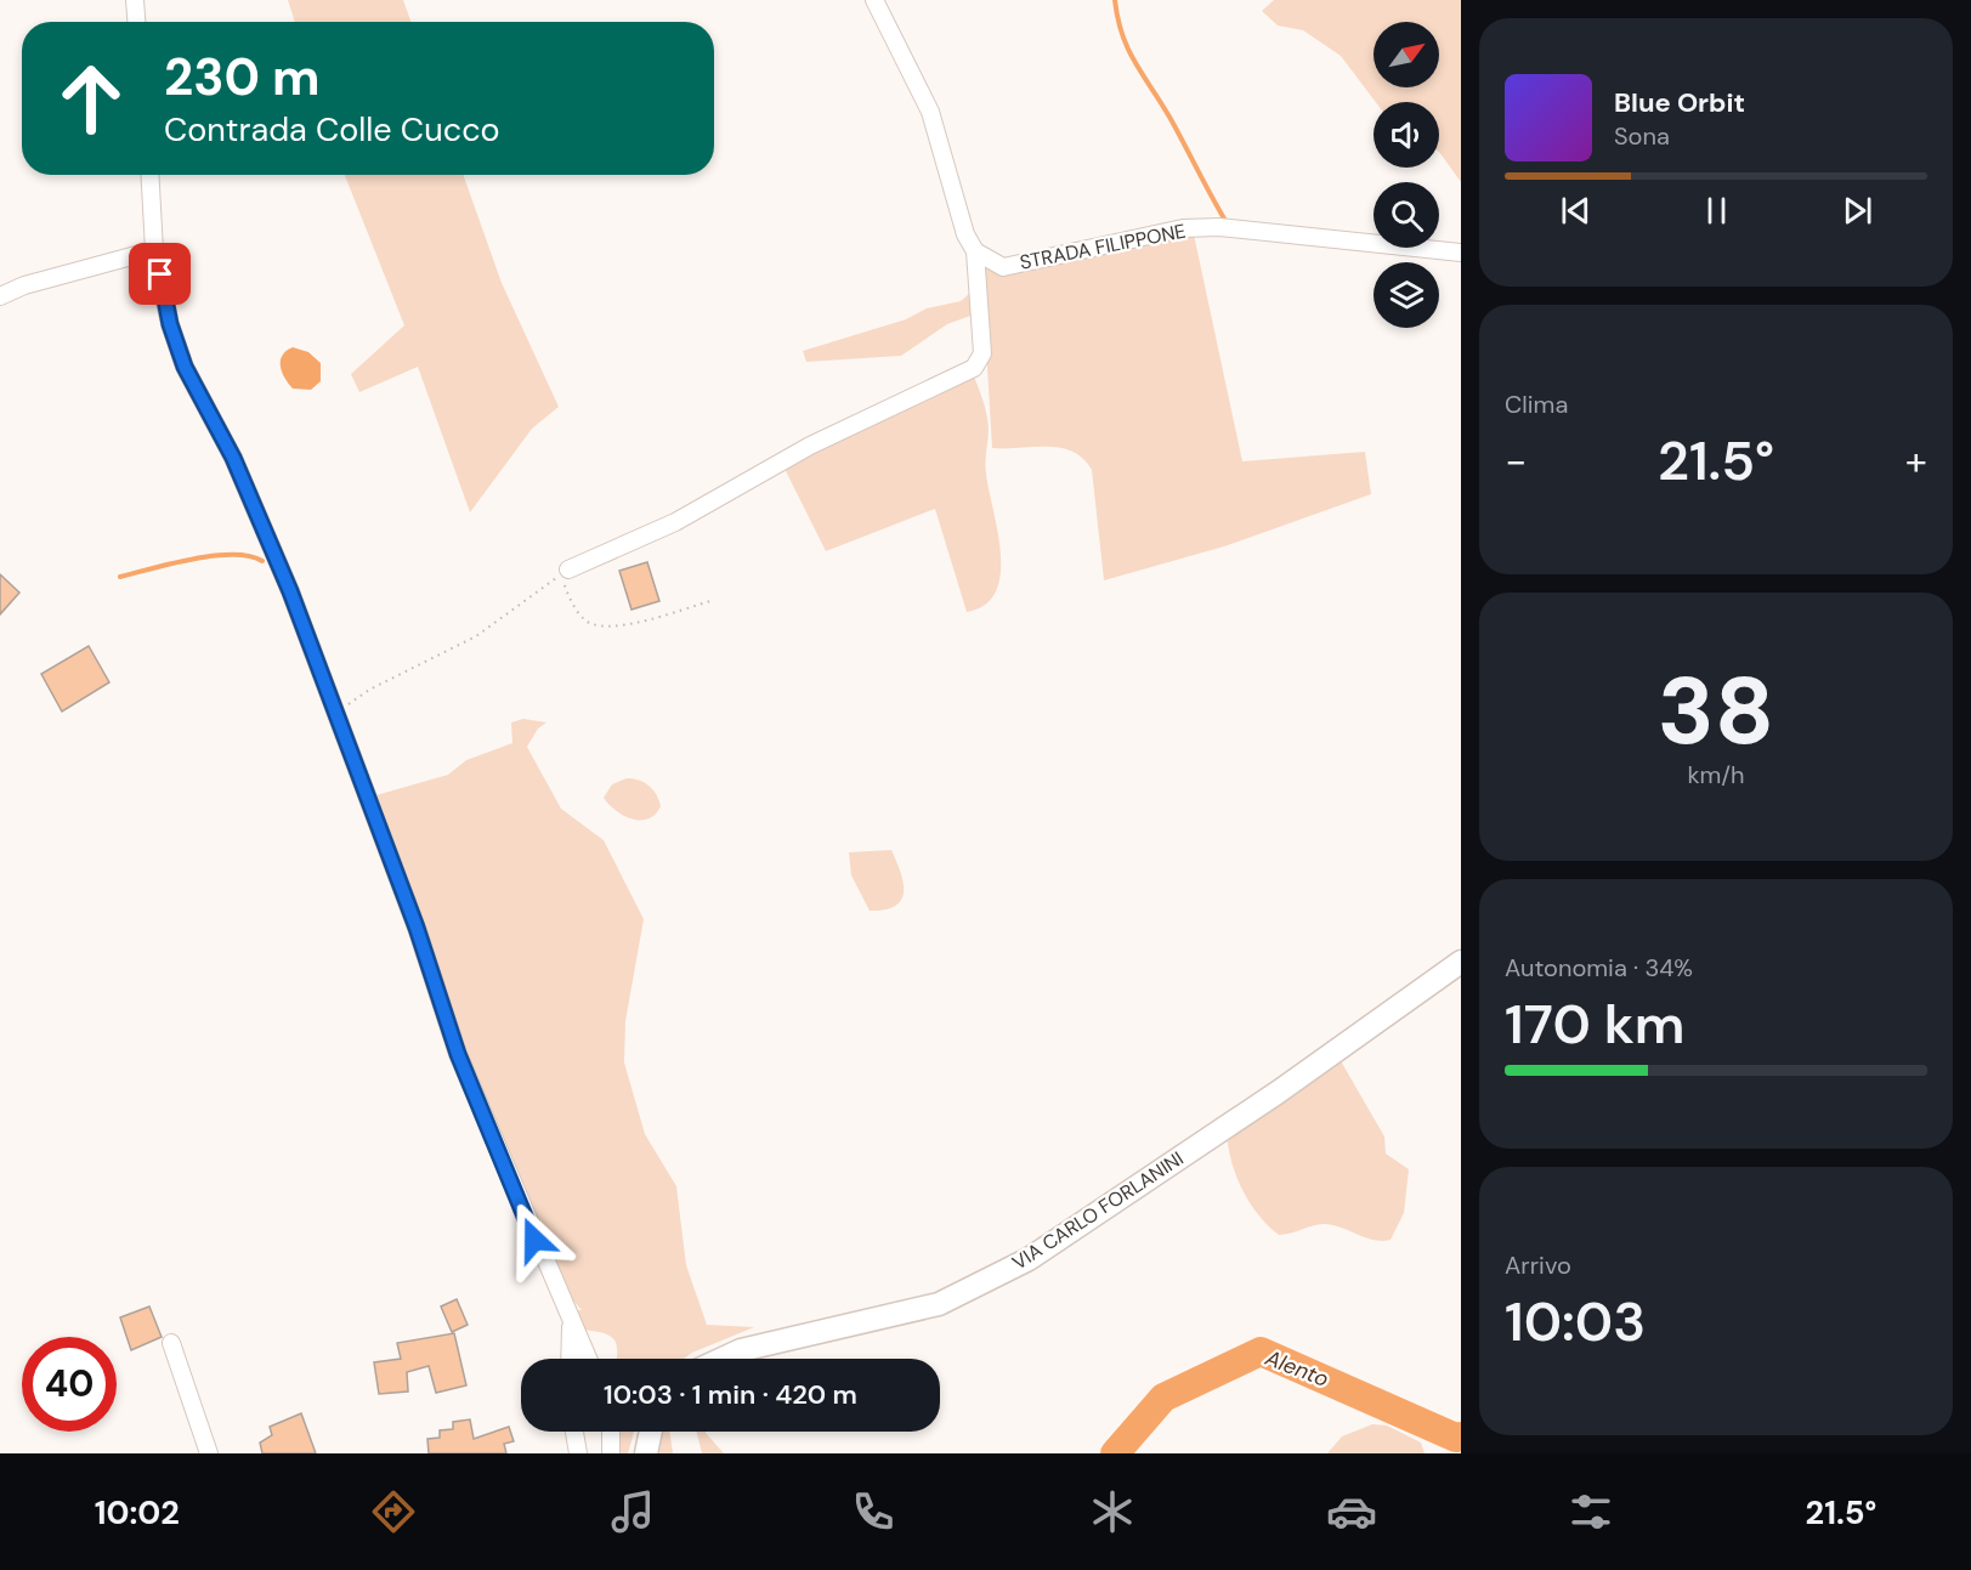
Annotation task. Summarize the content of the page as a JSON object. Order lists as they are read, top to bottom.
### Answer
{
  "streets": {
    "main road": ["VIA CARLO FORLANINI"],
    "street": ["STRADA FILIPPONE"]
  },
  "water": ["Alento"],
  "north": "top right",
  "page": {
    "turn": ["230 m", "Contrada Colle Cucco"],
    "song": ["Blue Orbit", "Sona"],
    "tile": [
      "Clima",
      ["38", "km/h"],
      ["Autonomia · 34%", "170 km"],
      ["Arrivo", "10:03"]
    ],
    "heat": ["−", "21.5°", "+"],
    "limit": "40",
    "trip": "10:03 · 1 min · 420 m",
    "tabs": ["10:02", "21.5°"]
  }
}
